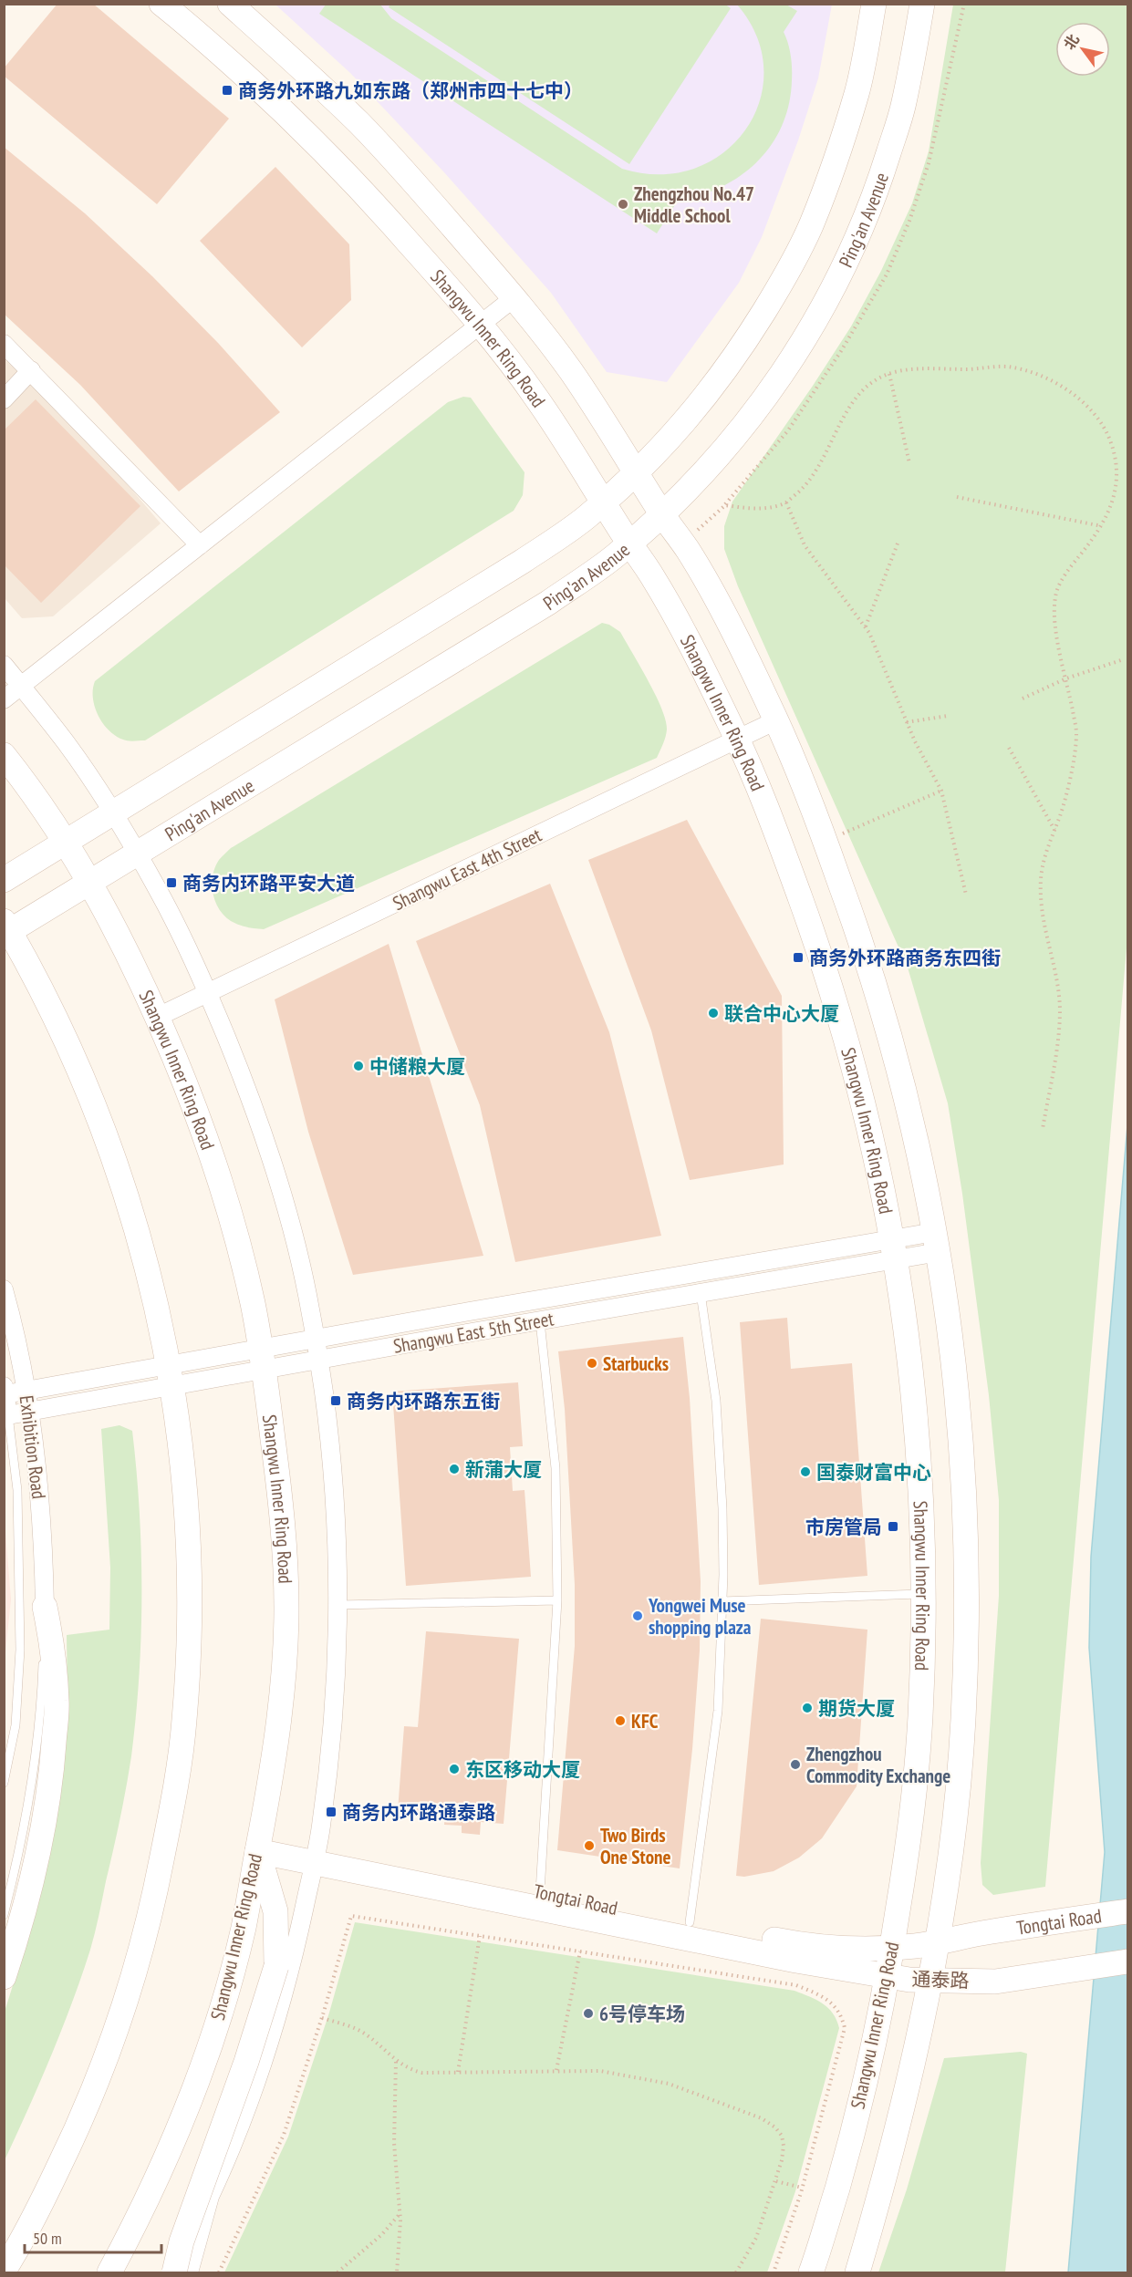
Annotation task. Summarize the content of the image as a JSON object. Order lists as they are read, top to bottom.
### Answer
{
  "streets": {
    "street": [
      "Ping'an Avenue",
      "Shangwu Inner Ring Road",
      "Shangwu East 4th Street",
      "Shangwu East 5th Street",
      "Exhibition Road",
      "Tongtai Road",
      "通泰路"
    ]
  },
  "crossings": [
    ["Ping'an Avenue", "Shangwu Inner Ring Road"],
    ["Shangwu Inner Ring Road", "Shangwu East 4th Street"],
    ["Shangwu Inner Ring Road", "Shangwu East 5th Street"],
    ["Shangwu Inner Ring Road", "Tongtai Road"],
    ["Shangwu Inner Ring Road", "通泰路"],
    ["Shangwu East 5th Street", "Exhibition Road"],
    ["Tongtai Road", "通泰路"]
  ],
  "places": {
    "transit": [
      "商务外环路九如东路（郑州市四十七中）",
      "商务内环路平安大道",
      "商务外环路商务东四街",
      "商务内环路东五街",
      "市房管局",
      "商务内环路通泰路"
    ],
    "other": [
      "Zhengzhou No.47 Middle School",
      "联合中心大厦",
      "中储粮大厦",
      "Starbucks",
      "新蒲大厦",
      "国泰财富中心",
      "Yongwei Muse shopping plaza",
      "期货大厦",
      "KFC",
      "Zhengzhou Commodity Exchange",
      "东区移动大厦",
      "Two Birds One Stone",
      "6号停车场"
    ]
  },
  "scale_bar": "50 m",
  "north": "top left"
}
